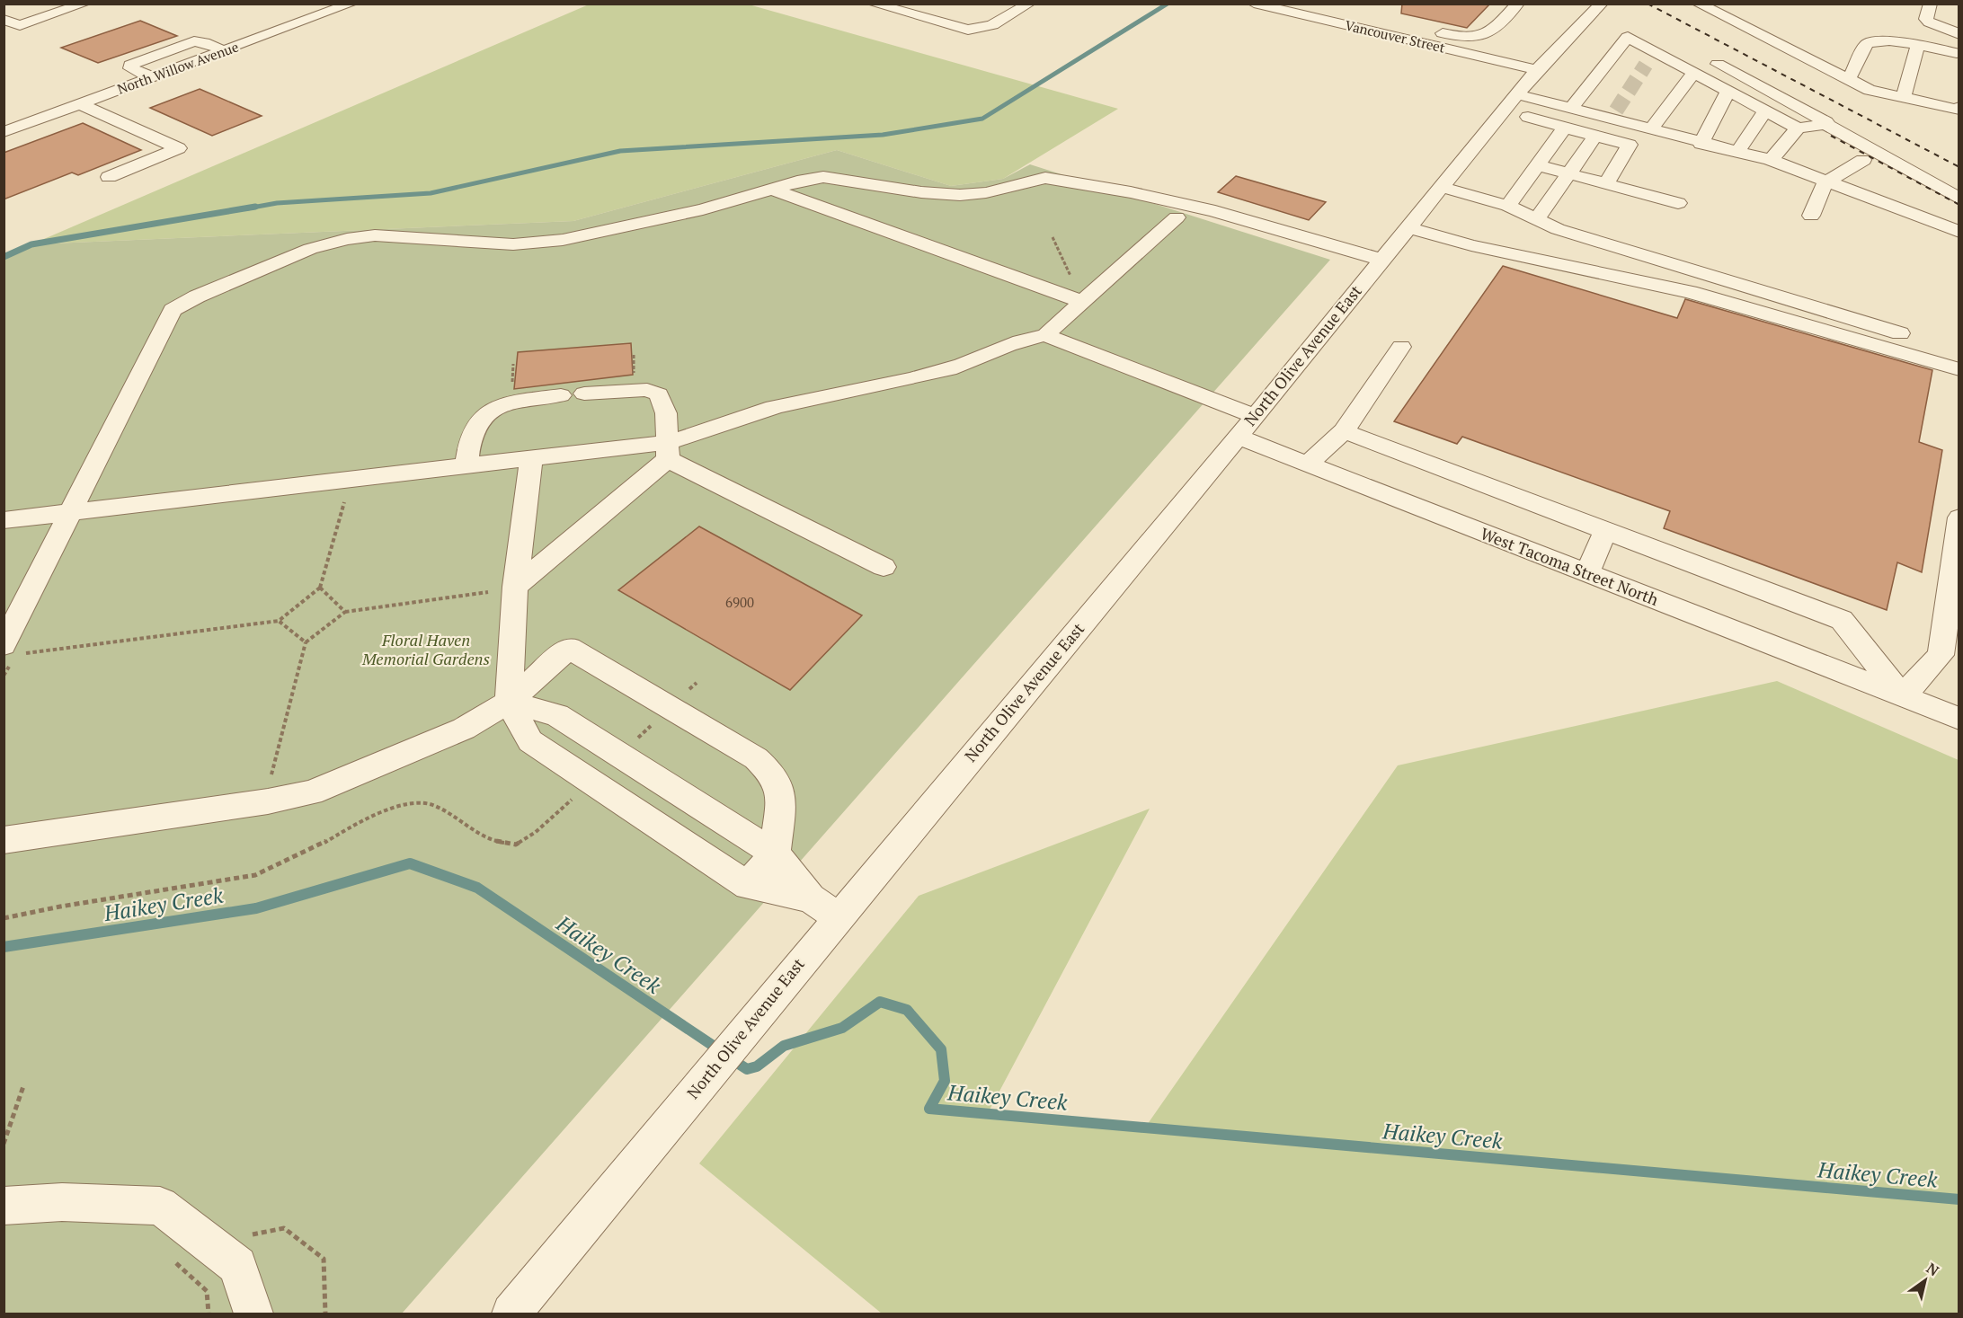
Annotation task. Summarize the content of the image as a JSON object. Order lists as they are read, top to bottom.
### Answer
{
  "streets": {
    "street": [
      "Vancouver Street",
      "North Willow Avenue",
      "North Olive Avenue East",
      "West Tacoma Street North"
    ]
  },
  "crossings": [
    ["Vancouver Street", "North Olive Avenue East"],
    ["North Olive Avenue East", "West Tacoma Street North"]
  ],
  "water": ["Haikey Creek"],
  "parks": ["Floral Haven Memorial Gardens"],
  "house_numbers": ["6900"],
  "north": "top right"
}
